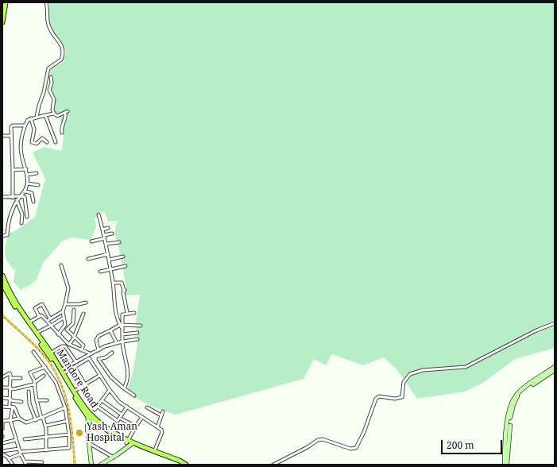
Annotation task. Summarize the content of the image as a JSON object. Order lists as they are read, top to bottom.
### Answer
{
  "streets": {
    "highway": ["Mandore Road"]
  },
  "places": ["Yash Aman Hospital"],
  "scale_bar": "200 m"
}
